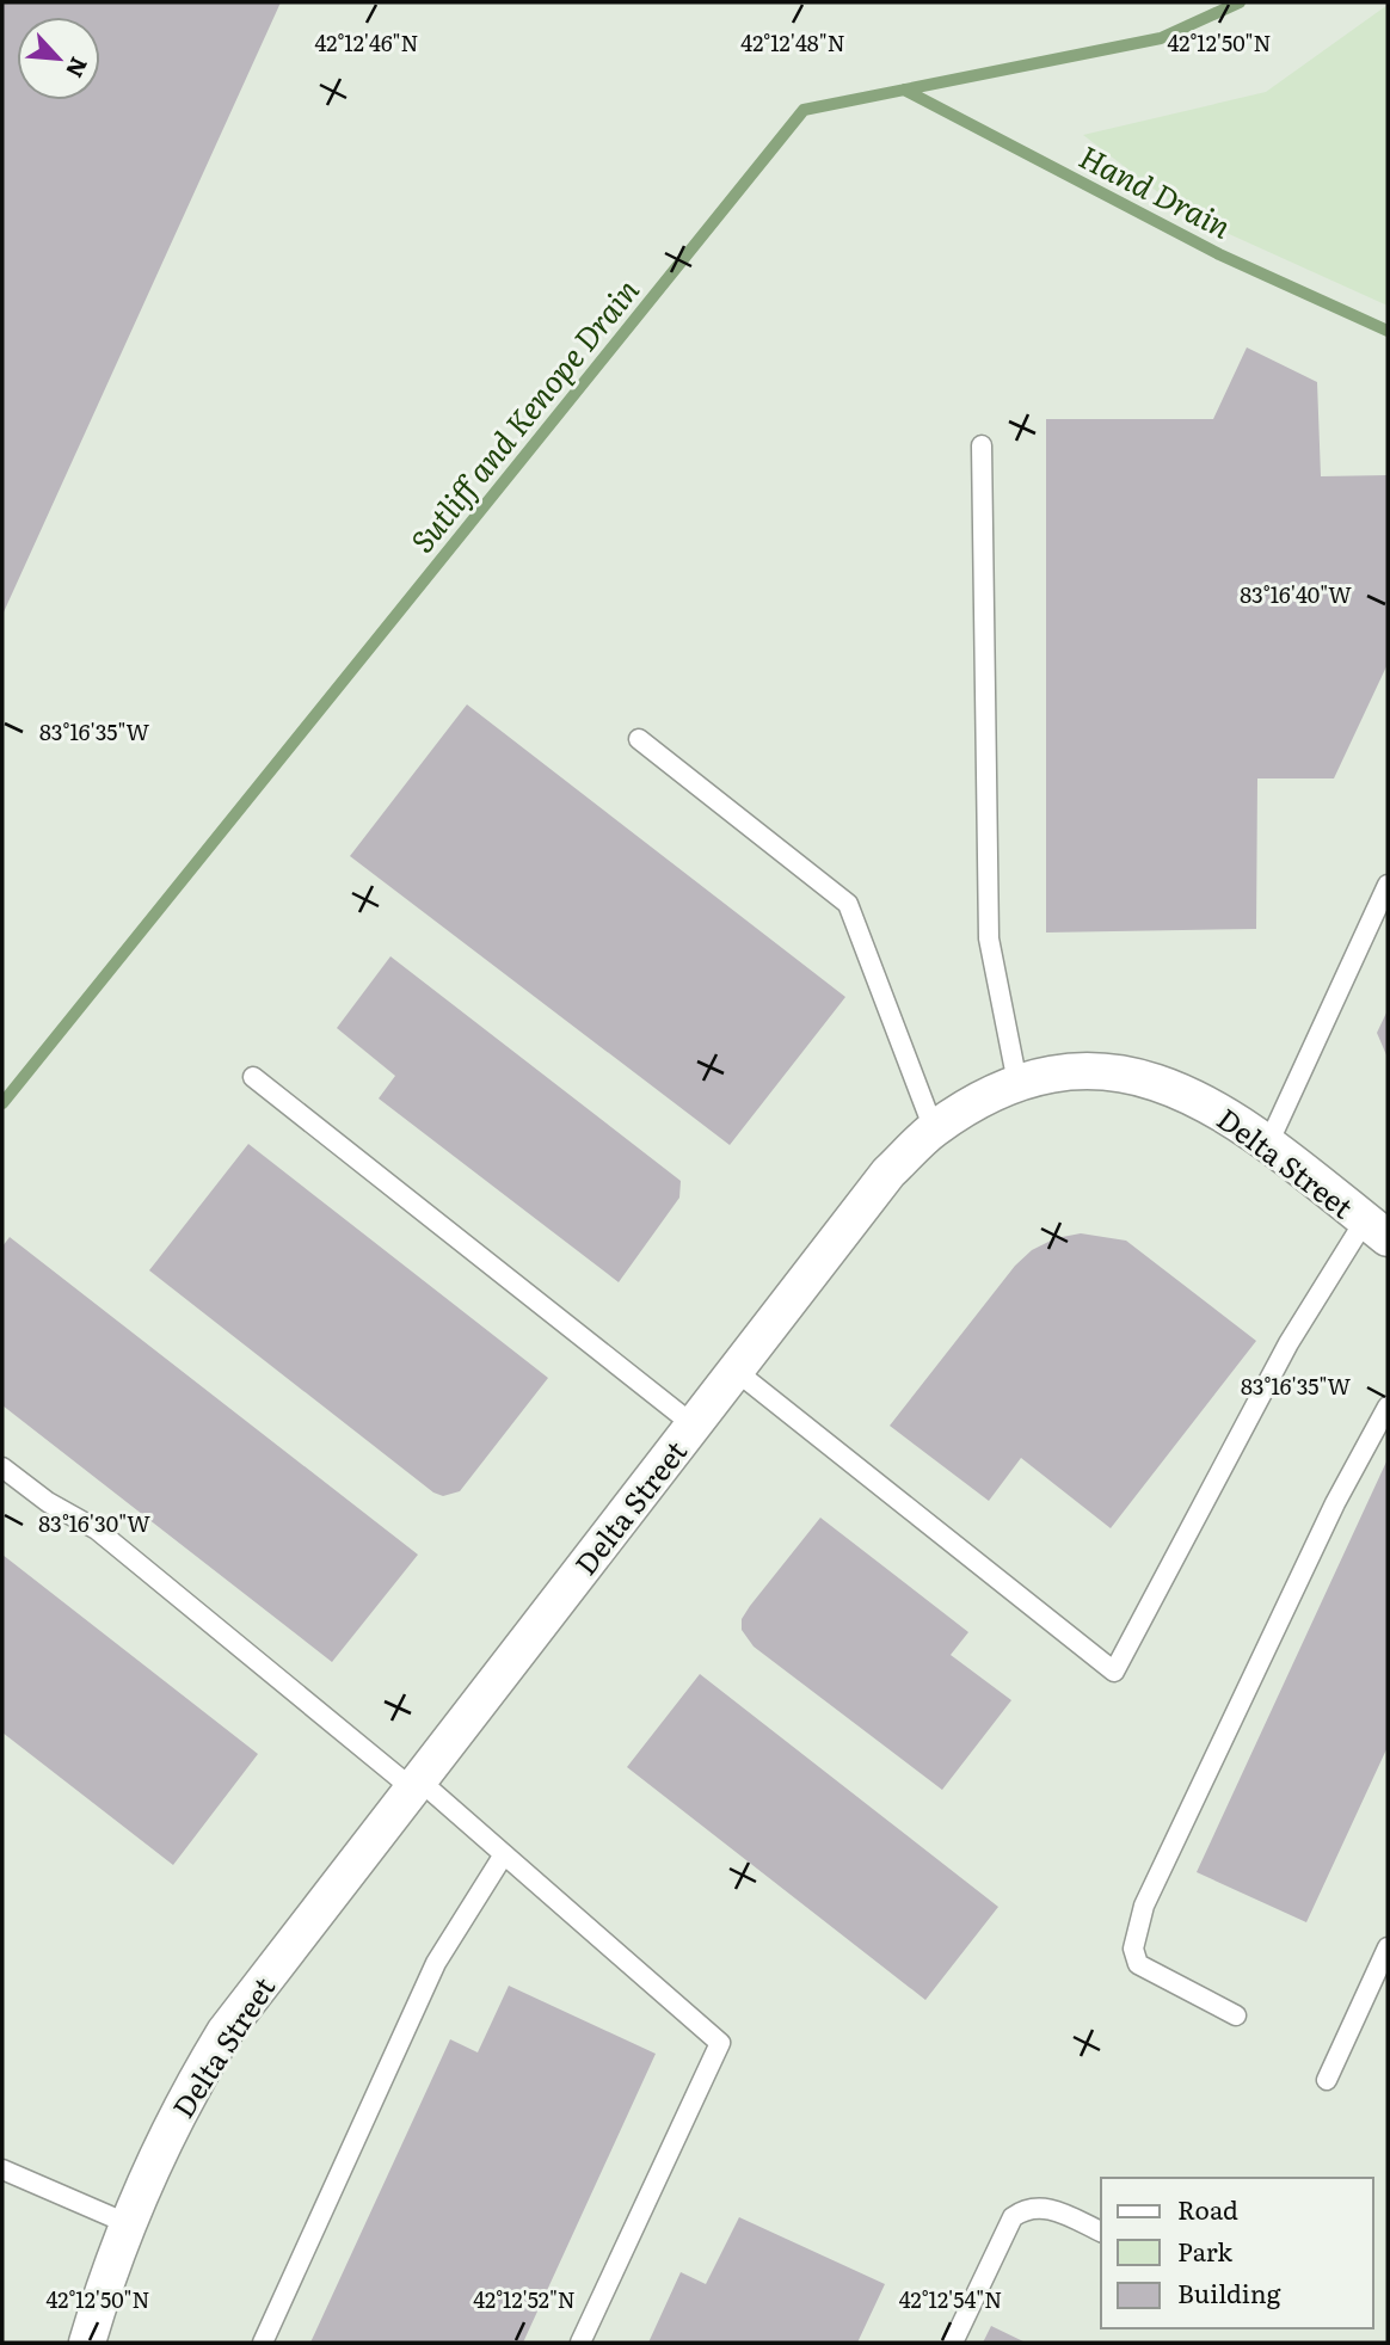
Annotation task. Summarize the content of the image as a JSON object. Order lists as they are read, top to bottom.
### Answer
{
  "streets": {
    "street": ["Delta Street"]
  },
  "water": ["Hand Drain", "Sutliff and Kenope Drain"],
  "legend": ["Road", "Park", "Building"],
  "north": "bottom right",
  "coordinates": [
    "42°12'46\"N",
    "42°12'48\"N",
    "42°12'50\"N",
    "83°16'40\"W",
    "83°16'35\"W",
    "83°16'30\"W",
    "42°12'52\"N",
    "42°12'54\"N"
  ]
}
